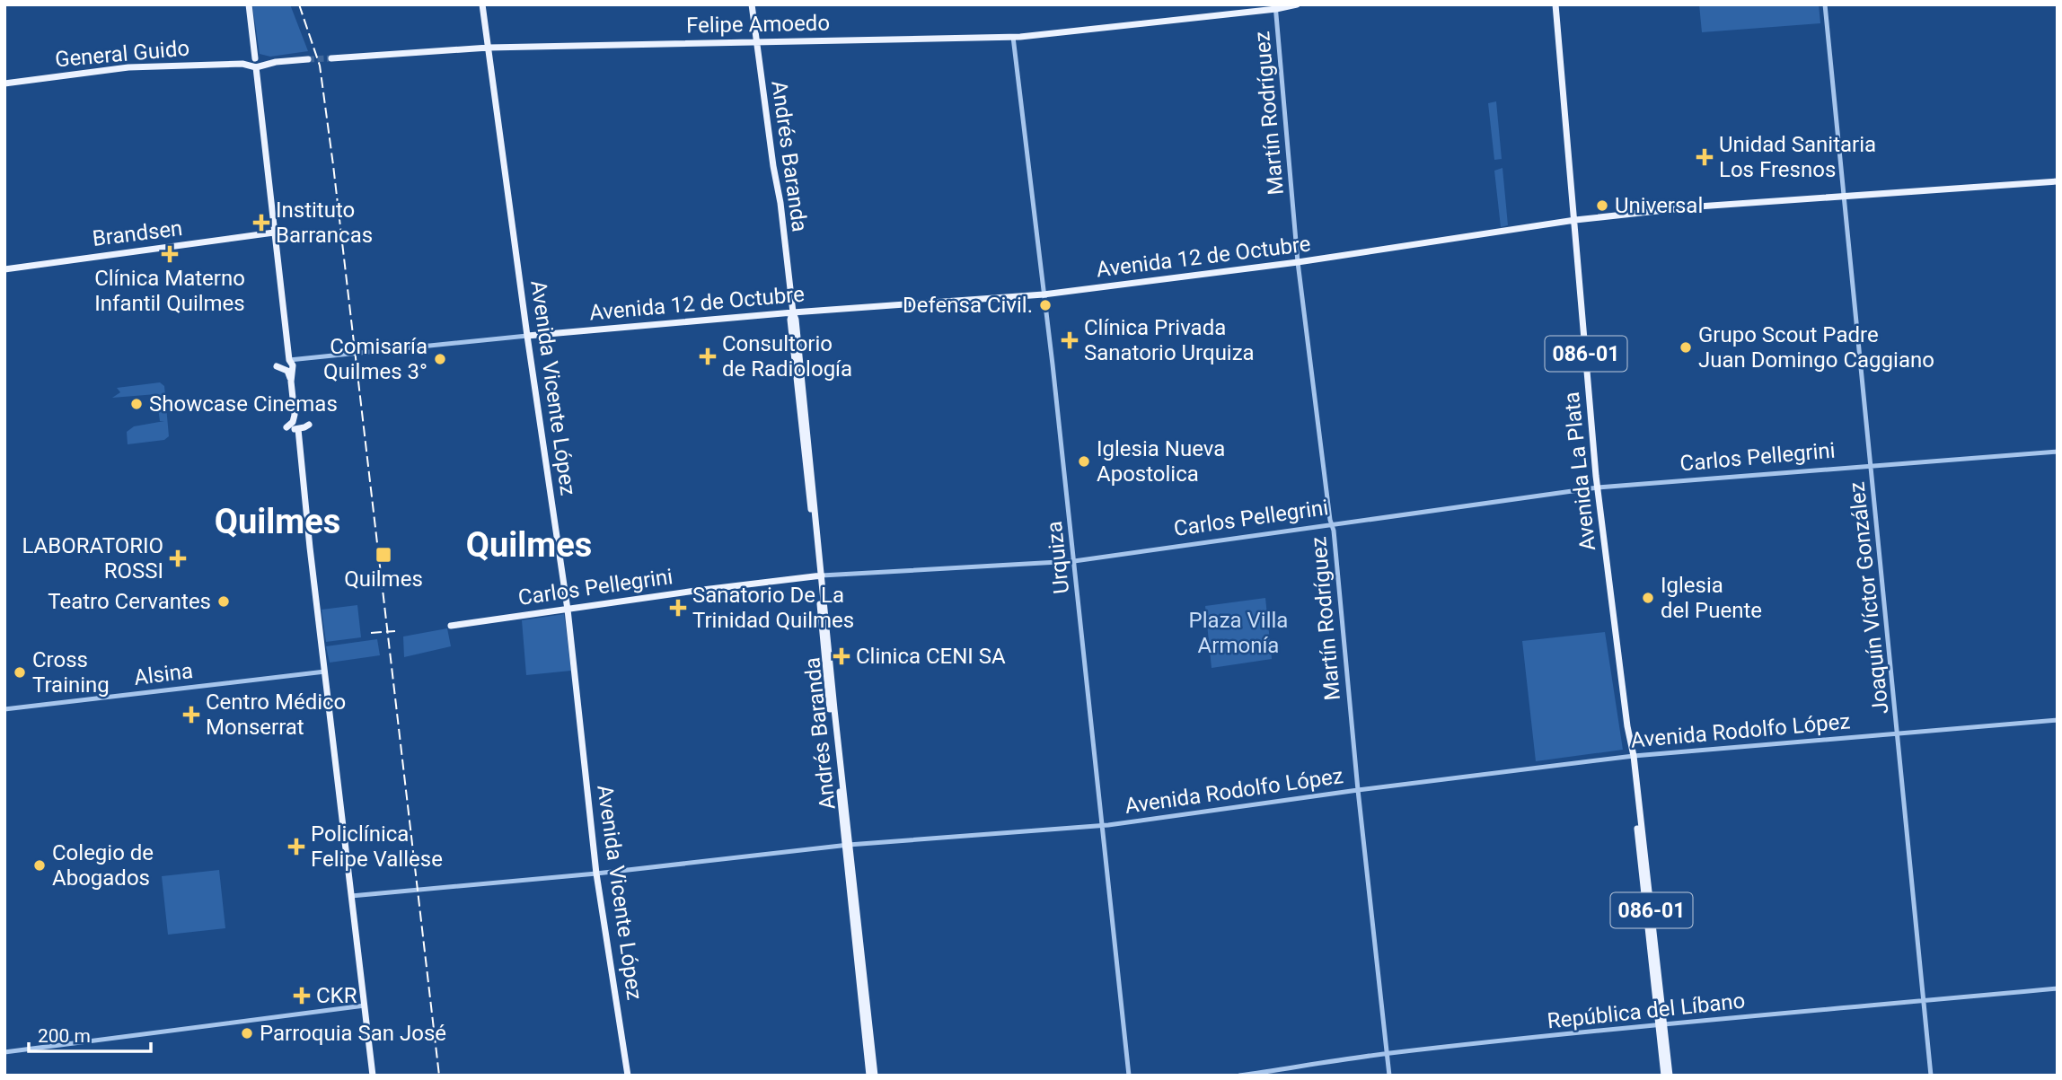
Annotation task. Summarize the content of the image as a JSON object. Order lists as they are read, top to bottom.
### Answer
{
  "streets": {
    "main road": [
      "Felipe Amoedo",
      "General Guido",
      "Andrés Baranda",
      "Brandsen",
      "Avenida 12 de Octubre",
      "086-01",
      "Avenida Vicente López",
      "Carlos Pellegrini",
      "Avenida La Plata"
    ],
    "street": [
      "Martín Rodríguez",
      "Urquiza",
      "Joaquín Víctor González",
      "Alsina",
      "Avenida Rodolfo López",
      "República del Líbano"
    ]
  },
  "crossings": [
    ["Felipe Amoedo", "Martín Rodríguez"],
    ["Felipe Amoedo", "Andrés Baranda"],
    ["Felipe Amoedo", "Avenida Vicente López"],
    ["Felipe Amoedo", "Urquiza"],
    ["Martín Rodríguez", "Avenida 12 de Octubre"],
    ["Martín Rodríguez", "Carlos Pellegrini"],
    ["Martín Rodríguez", "Avenida Rodolfo López"],
    ["Martín Rodríguez", "República del Líbano"],
    ["Andrés Baranda", "Avenida 12 de Octubre"],
    ["Andrés Baranda", "Carlos Pellegrini"],
    ["Andrés Baranda", "Avenida Rodolfo López"],
    ["Avenida 12 de Octubre", "Avenida Vicente López"],
    ["Avenida 12 de Octubre", "Avenida La Plata"],
    ["Avenida 12 de Octubre", "Urquiza"],
    ["Avenida 12 de Octubre", "Joaquín Víctor González"],
    ["Avenida Vicente López", "Carlos Pellegrini"],
    ["Avenida Vicente López", "Avenida Rodolfo López"],
    ["Carlos Pellegrini", "Avenida La Plata"],
    ["Carlos Pellegrini", "Urquiza"],
    ["Carlos Pellegrini", "Joaquín Víctor González"],
    ["Avenida La Plata", "Avenida Rodolfo López"],
    ["Avenida La Plata", "República del Líbano"],
    ["Urquiza", "Avenida Rodolfo López"],
    ["Joaquín Víctor González", "Avenida Rodolfo López"],
    ["Joaquín Víctor González", "República del Líbano"]
  ],
  "districts": ["Quilmes", "Quilmes"],
  "parks": ["Plaza Villa Armonía"],
  "places": {
    "health": [
      "Unidad Sanitaria Los Fresnos",
      "Instituto Barrancas",
      "Clínica Materno Infantil Quilmes",
      "Clínica Privada Sanatorio Urquiza",
      "Consultorio de Radiología",
      "LABORATORIO ROSSI",
      "Sanatorio De La Trinidad Quilmes",
      "Clinica CENI SA",
      "Centro Médico Monserrat",
      "Policlínica Felipe Vallese",
      "CKR"
    ],
    "other": [
      "Universal",
      "Defensa Civil.",
      "Grupo Scout Padre Juan Domingo Caggiano",
      "Comisaría Quilmes 3°",
      "Showcase Cinemas",
      "Iglesia Nueva Apostolica",
      "Iglesia del Puente",
      "Teatro Cervantes",
      "Cross Training",
      "Colegio de Abogados",
      "Parroquia San José"
    ],
    "transit": ["Quilmes"]
  },
  "scale_bar": "200 m"
}
